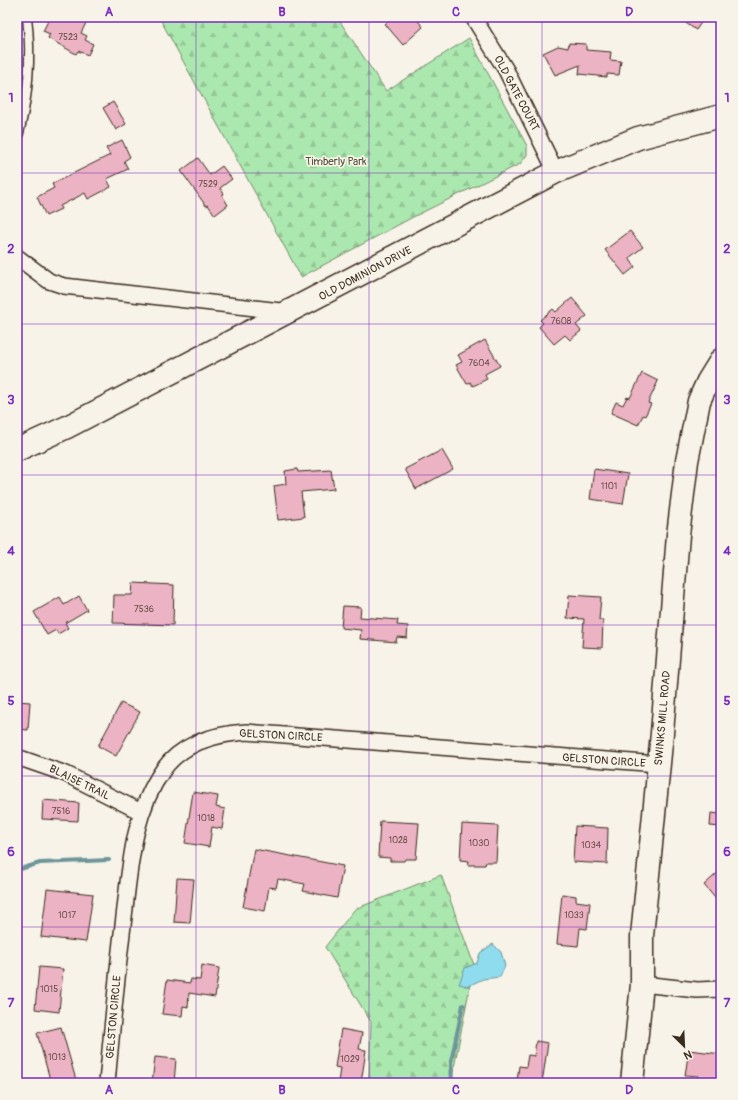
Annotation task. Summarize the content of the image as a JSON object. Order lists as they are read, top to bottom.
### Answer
{
  "streets": {
    "main road": ["OLD DOMINION DRIVE", "SWINKS MILL ROAD"],
    "street": ["OLD GATE COURT", "GELSTON CIRCLE", "BLAISE TRAIL"]
  },
  "crossings": [
    ["OLD GATE COURT", "OLD DOMINION DRIVE"],
    ["SWINKS MILL ROAD", "GELSTON CIRCLE"],
    ["GELSTON CIRCLE", "BLAISE TRAIL"]
  ],
  "parks": ["Timberly Park"],
  "house_numbers": [
    "7523",
    "7529",
    "7608",
    "7604",
    "1101",
    "7536",
    "7516",
    "1018",
    "1028",
    "1030",
    "1034",
    "1017",
    "1033",
    "1015",
    "1013",
    "1029"
  ],
  "north": "bottom right",
  "grid": {
    "columns": [
      "A",
      "B",
      "C",
      "D"
    ],
    "rows": [
      "1",
      "2",
      "3",
      "4",
      "5",
      "6",
      "7"
    ]
  }
}
